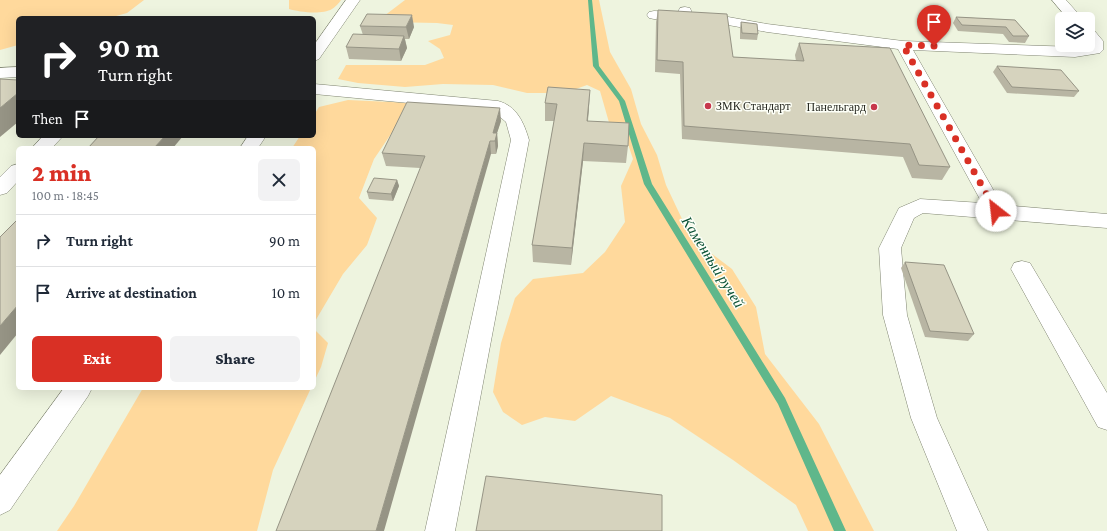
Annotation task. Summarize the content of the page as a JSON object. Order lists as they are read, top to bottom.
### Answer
{
  "water": ["Каменный ручей"],
  "places": ["ЗМК Стандарт", "Панельгард"],
  "page": {
    "turn": ["90 m", "Turn right"],
    "then": "Then",
    "heading": ["2 min", "100 m · 18:45"],
    "list": [
      {
        "name": "Turn right",
        "value": "90 m"
      },
      {
        "name": "Arrive at destination",
        "value": "10 m"
      }
    ],
    "buttons": ["Exit", "Share"]
  }
}
